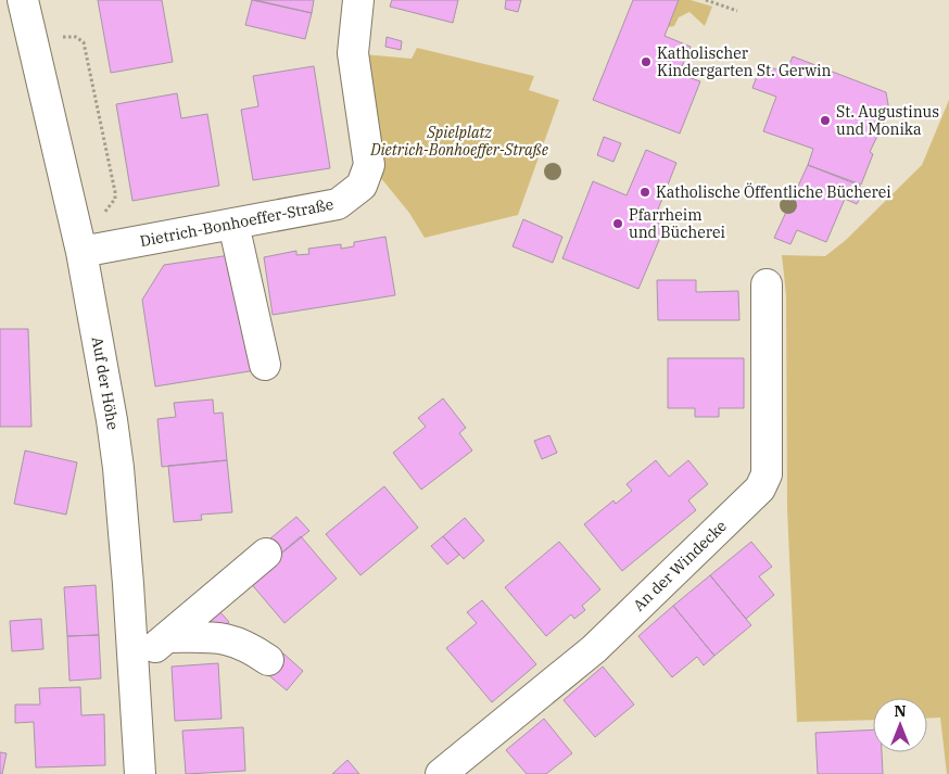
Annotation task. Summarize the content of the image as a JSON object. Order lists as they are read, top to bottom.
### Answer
{
  "streets": {
    "street": ["Dietrich-Bonhoeffer-Straße", "Auf der Höhe", "An der Windecke"]
  },
  "crossings": [
    ["Dietrich-Bonhoeffer-Straße", "Auf der Höhe"]
  ],
  "parks": ["Spielplatz Dietrich-Bonhoeffer-Straße"],
  "places": [
    "Katholischer Kindergarten St. Gerwin",
    "St. Augustinus und Monika",
    "Katholische Öffentliche Bücherei",
    "Pfarrheim und Bücherei"
  ],
  "north": "top"
}
